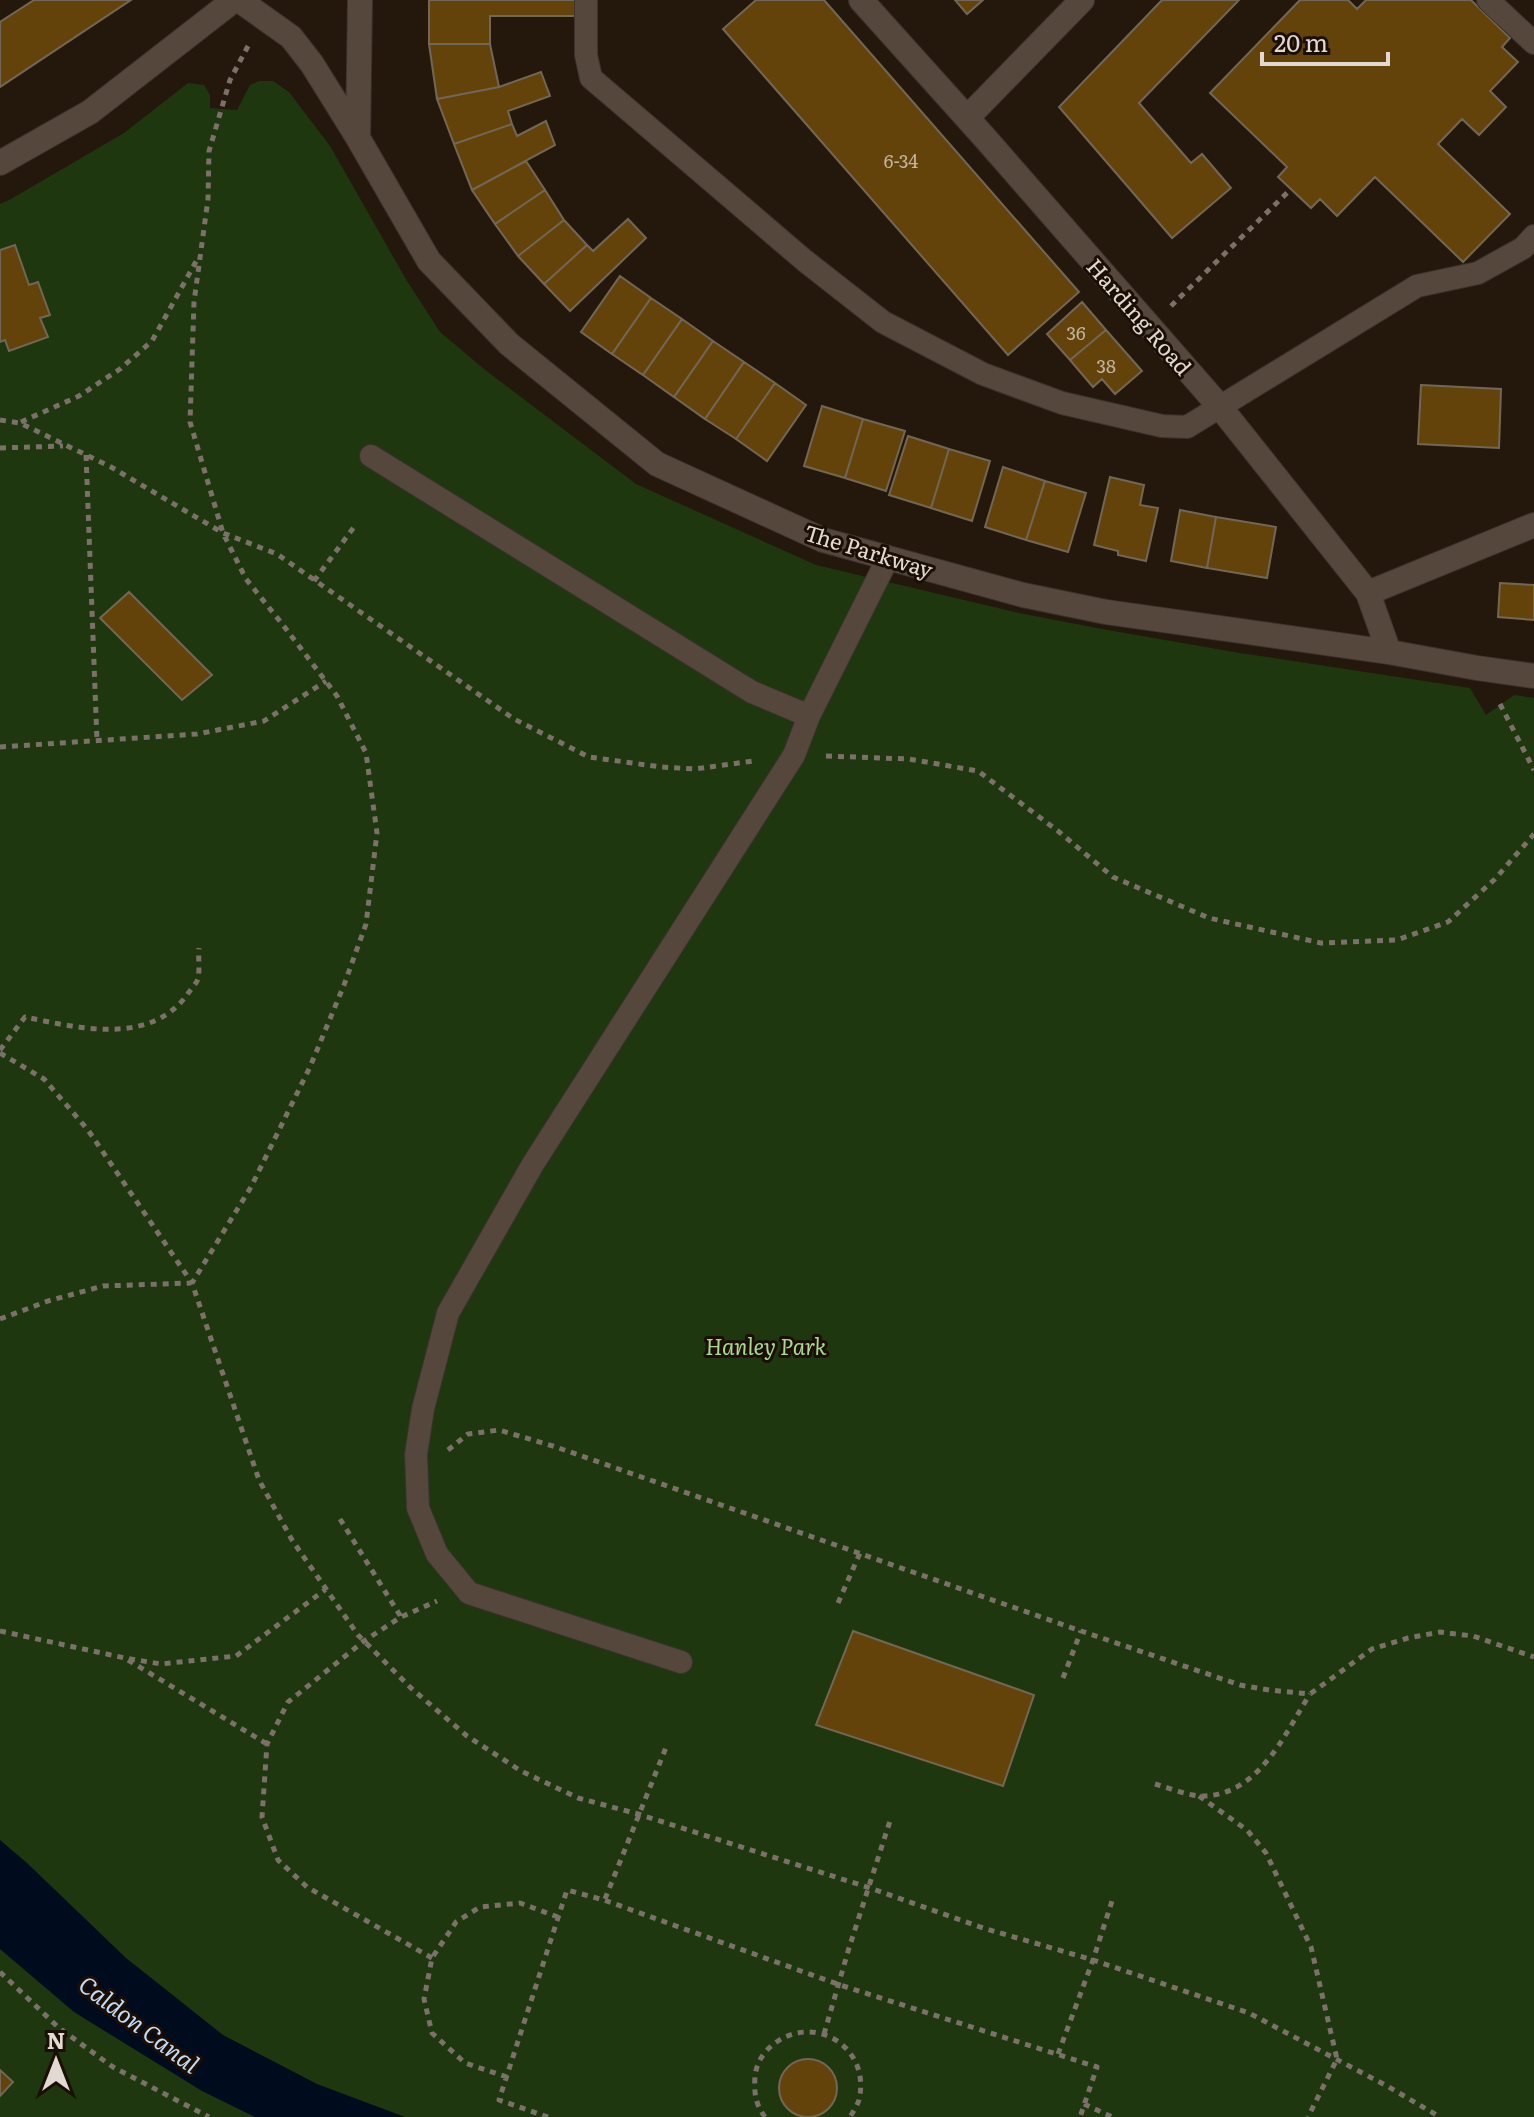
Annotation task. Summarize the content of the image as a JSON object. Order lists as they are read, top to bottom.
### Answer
{
  "streets": {
    "street": ["Harding Road", "The Parkway"]
  },
  "crossings": [
    ["Harding Road", "The Parkway"]
  ],
  "water": ["Caldon Canal"],
  "parks": ["Hanley Park"],
  "house_numbers": ["6-34", "36", "38"],
  "scale_bar": "20 m",
  "north": "top"
}
